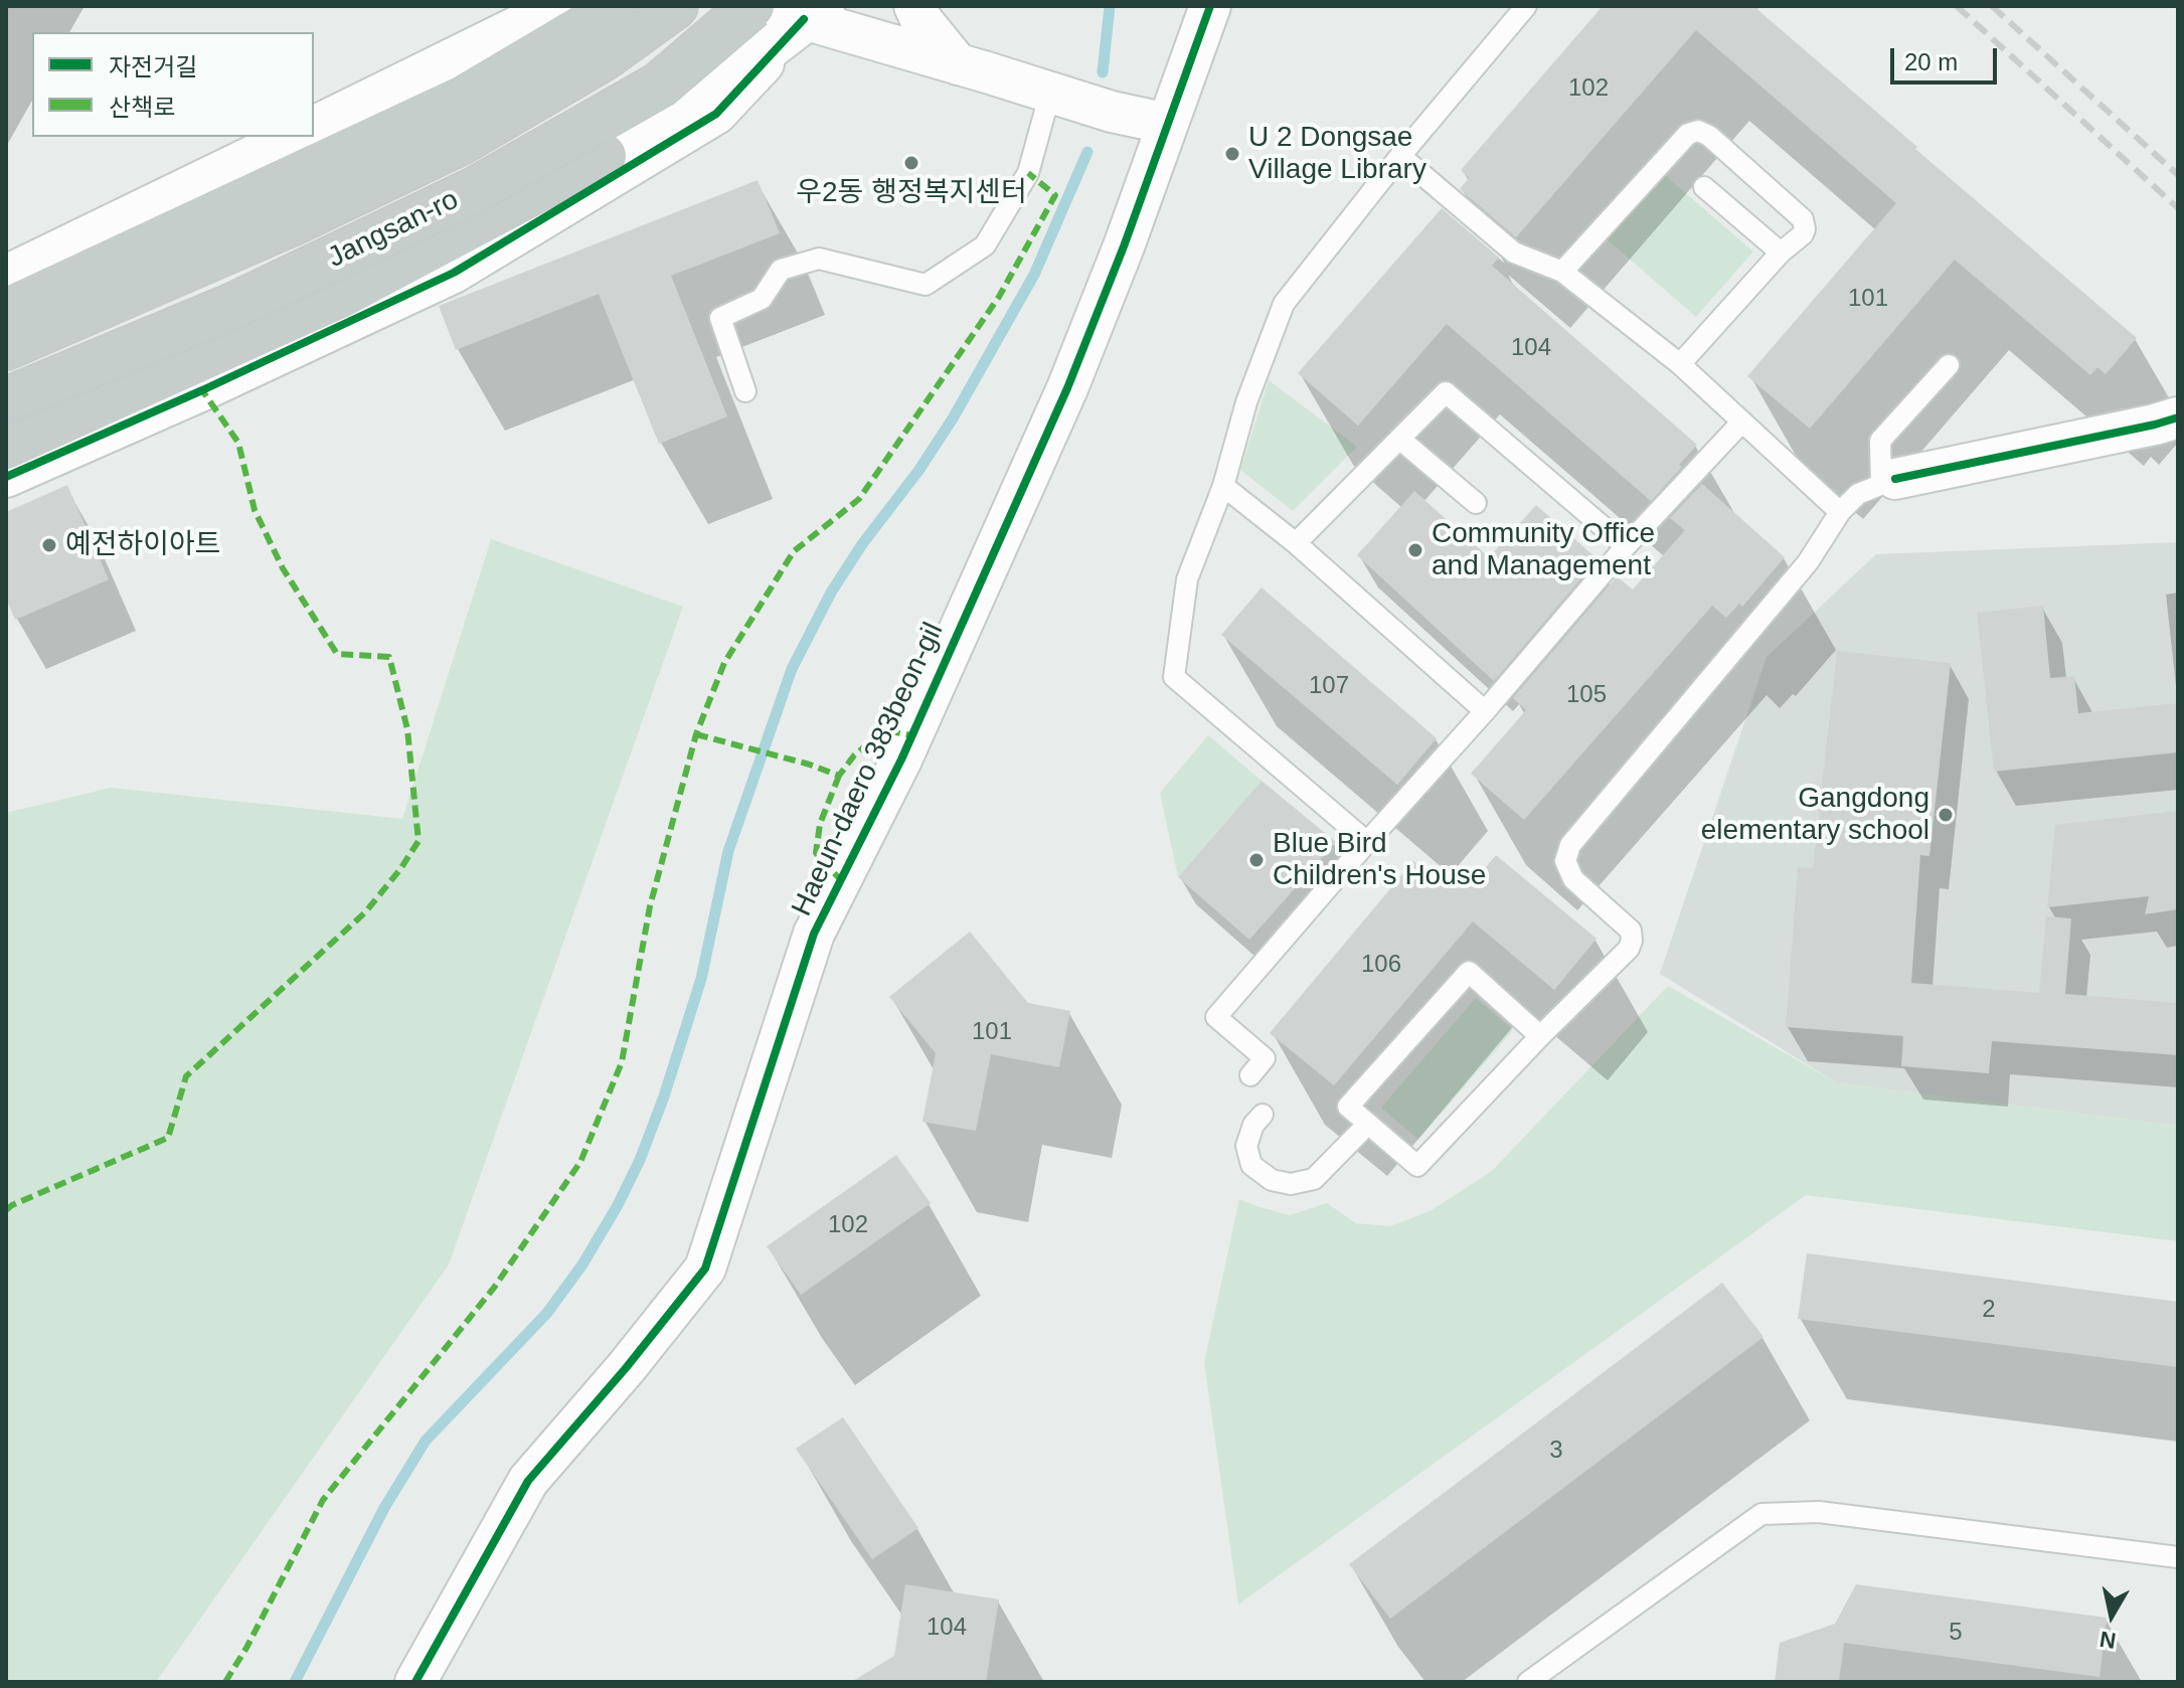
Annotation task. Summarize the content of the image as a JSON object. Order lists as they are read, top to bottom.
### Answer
{
  "streets": {
    "highway": ["Jangsan-ro"],
    "street": ["Haeun-daero 383beon-gil"]
  },
  "places": [
    "U 2 Dongsae Village Library",
    "우2동 행정복지센터",
    "예전하이아트",
    "Community Office and Management",
    "Gangdong elementary school",
    "Blue Bird Children's House"
  ],
  "house_numbers": [
    "102",
    "101",
    "104",
    "107",
    "105",
    "106",
    "101",
    "102",
    "2",
    "3",
    "104",
    "5"
  ],
  "legend": ["자전거길", "산책로"],
  "scale_bar": "20 m",
  "north": "bottom"
}
